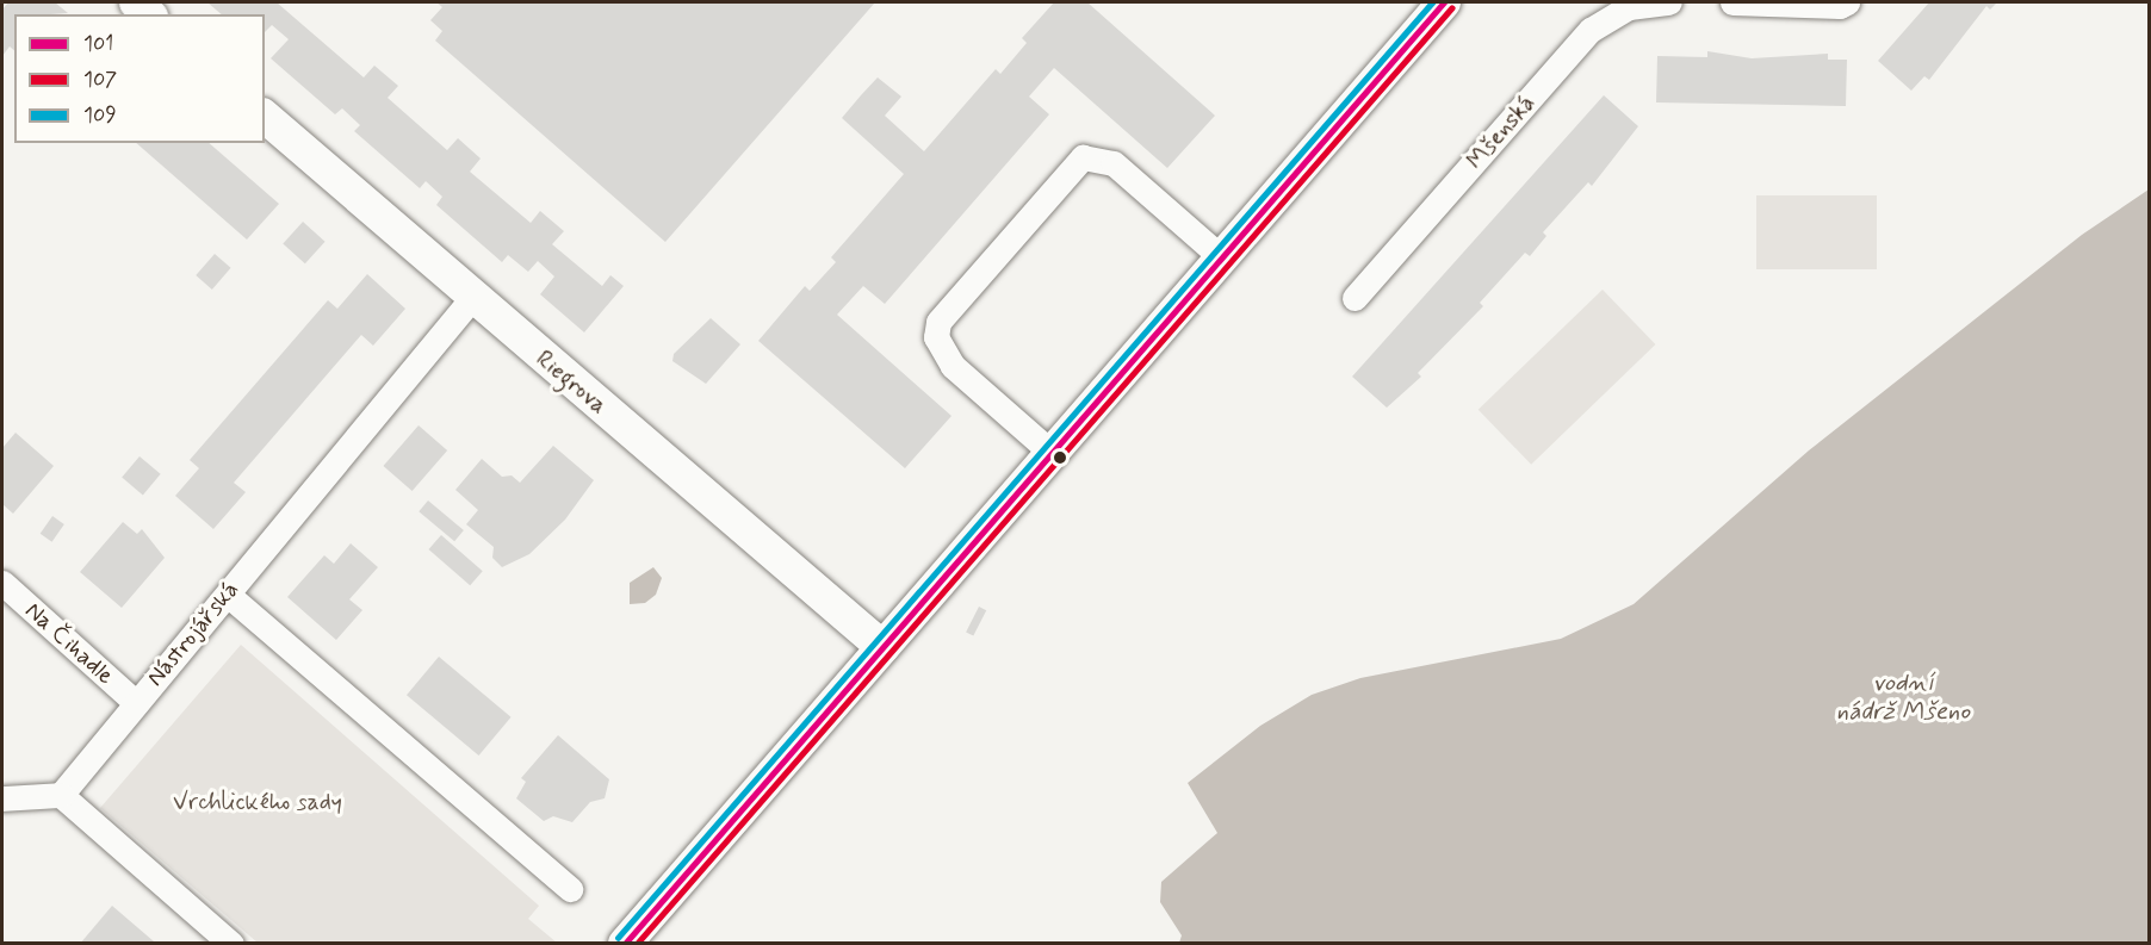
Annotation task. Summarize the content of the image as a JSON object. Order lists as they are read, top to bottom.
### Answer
{
  "streets": {
    "street": [
      "Mšenská",
      "Riegrova",
      "Nástrojářská",
      "Na Čihadle"
    ]
  },
  "crossings": [
    ["Riegrova", "Nástrojářská"],
    ["Nástrojářská", "Na Čihadle"]
  ],
  "water": ["vodní nádrž Mšeno"],
  "parks": ["Vrchlického sady"],
  "lines": ["transit line 101", "transit line 109", "transit line 107"],
  "legend": ["101", "107", "109"]
}
